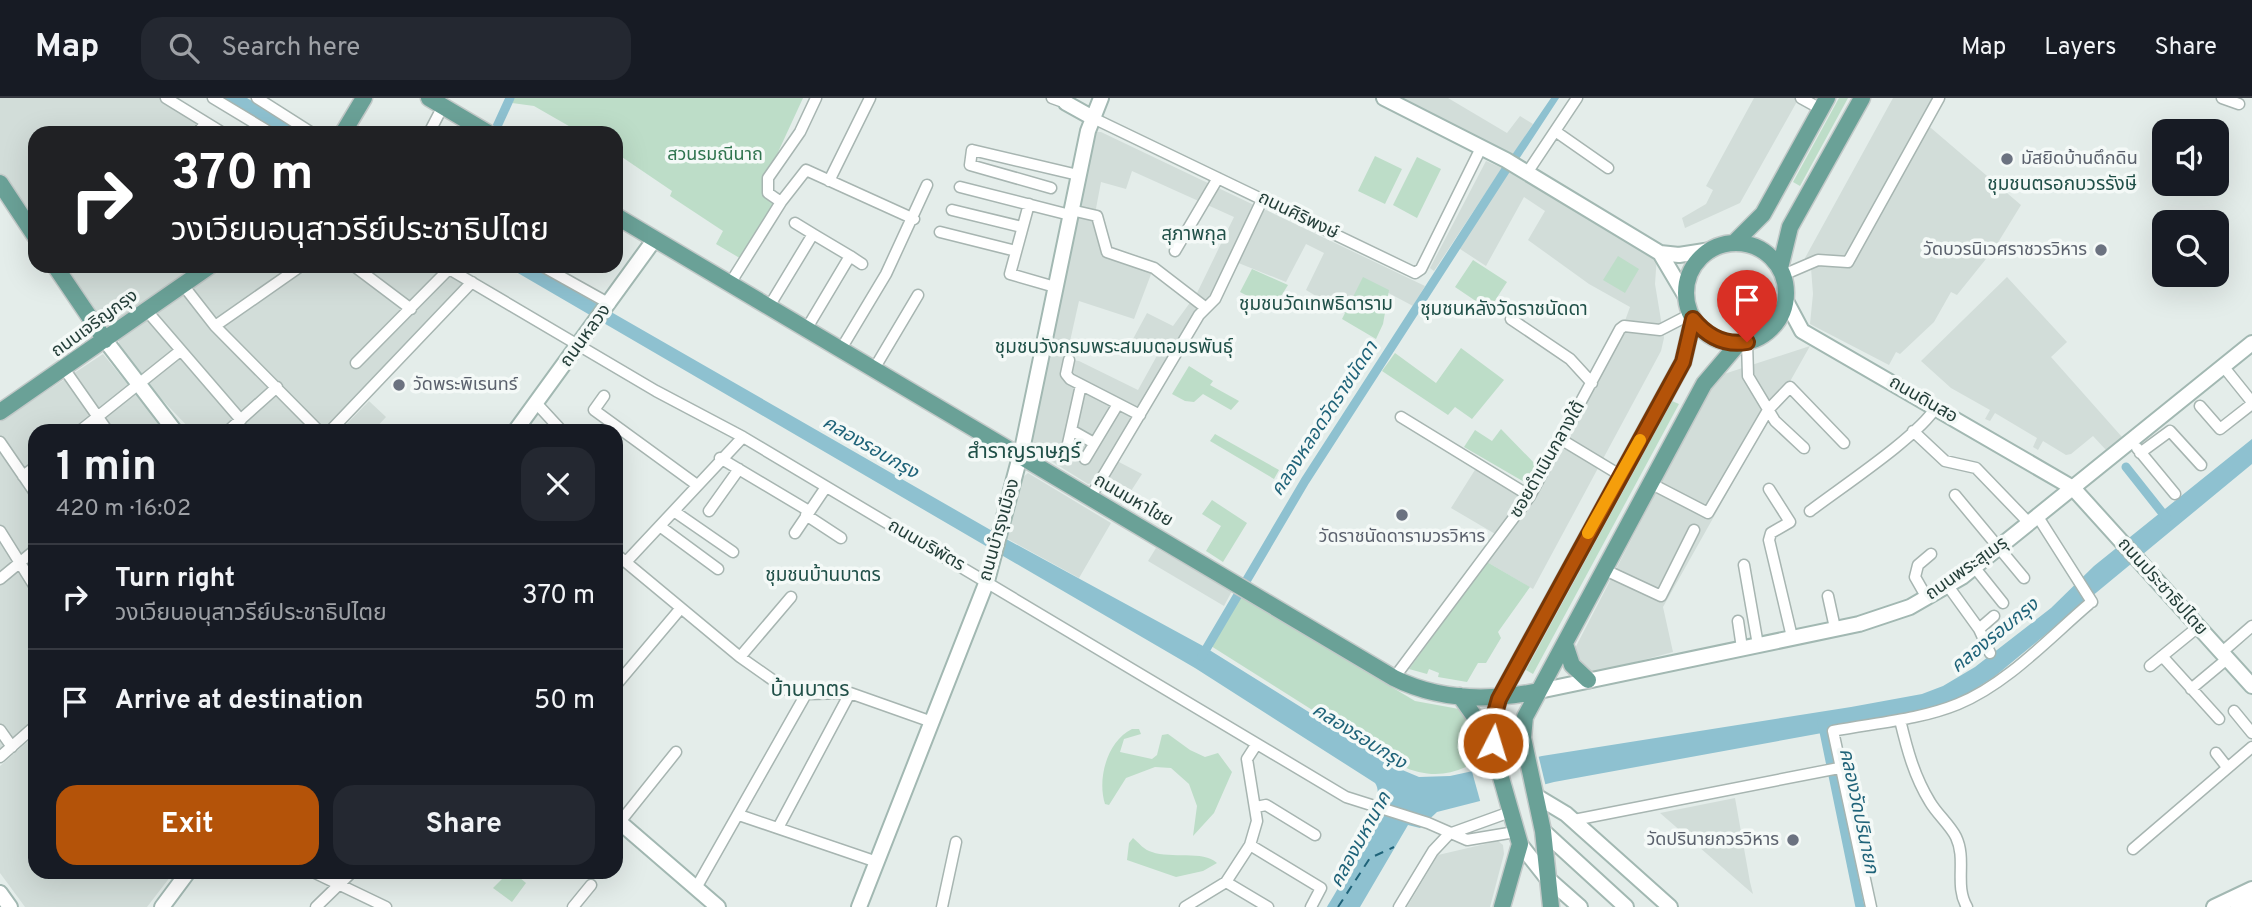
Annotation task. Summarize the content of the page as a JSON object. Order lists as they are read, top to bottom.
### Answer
{
  "streets": {
    "main road": [
      "ถนนศิริพงษ์",
      "ถนนเจริญกรุง",
      "ถนนหลวง",
      "ถนนดินสอ",
      "ถนนมหาไชย",
      "ถนนบำรุงเมือง",
      "ถนนพระสุเมรุ",
      "ถนนประชาธิปไตย"
    ],
    "street": ["ซอยดำเนินกลางใต้", "ถนนบริพัตร"]
  },
  "crossings": [
    ["ถนนศิริพงษ์", "ถนนบำรุงเมือง"],
    ["ถนนหลวง", "ถนนมหาไชย"],
    ["ถนนหลวง", "ถนนบริพัตร"],
    ["ถนนดินสอ", "ซอยดำเนินกลางใต้"],
    ["ถนนดินสอ", "ถนนพระสุเมรุ"],
    ["ถนนดินสอ", "ถนนประชาธิปไตย"],
    ["ซอยดำเนินกลางใต้", "ถนนมหาไชย"],
    ["ถนนมหาไชย", "ถนนบำรุงเมือง"],
    ["ถนนมหาไชย", "ถนนพระสุเมรุ"],
    ["ถนนบำรุงเมือง", "ถนนบริพัตร"],
    ["ถนนพระสุเมรุ", "ถนนประชาธิปไตย"]
  ],
  "districts": [
    "ชุมชนตรอกบวรรังษี",
    "สุภาพกุล",
    "ชุมชนวัดเทพธิดาราม",
    "ชุมชนหลังวัดราชนัดดา",
    "ชุมชนวังกรมพระสมมตอมรพันธุ์",
    "สำราญราษฎร์",
    "ชุมชนบ้านบาตร",
    "บ้านบาตร"
  ],
  "water": [
    "คลองหลอดวัดราชนัดดา",
    "คลองรอบกรุง",
    "คลองวัดปรินายก",
    "คลองมหานาค"
  ],
  "parks": ["สวนรมณีนาถ"],
  "places": [
    "มัสยิดบ้านตึกดิน",
    "วัดบวรนิเวศราชวรวิหาร",
    "วัดพระพิเรนทร์",
    "วัดราชนัดดารามวรวิหาร",
    "วัดปรินายกวรวิหาร"
  ],
  "page": {
    "header": "Map",
    "search": "Search here",
    "nav": ["Map", "Layers", "Share"],
    "turn": ["370 m", "วงเวียนอนุสาวรีย์ประชาธิปไตย"],
    "heading": ["1 min", "420 m · 16:02"],
    "list": [
      {
        "name": "Turn right",
        "note": "วงเวียนอนุสาวรีย์ประชาธิปไตย",
        "value": "370 m"
      },
      {
        "name": "Arrive at destination",
        "value": "50 m"
      }
    ],
    "buttons": ["Exit", "Share"]
  }
}
